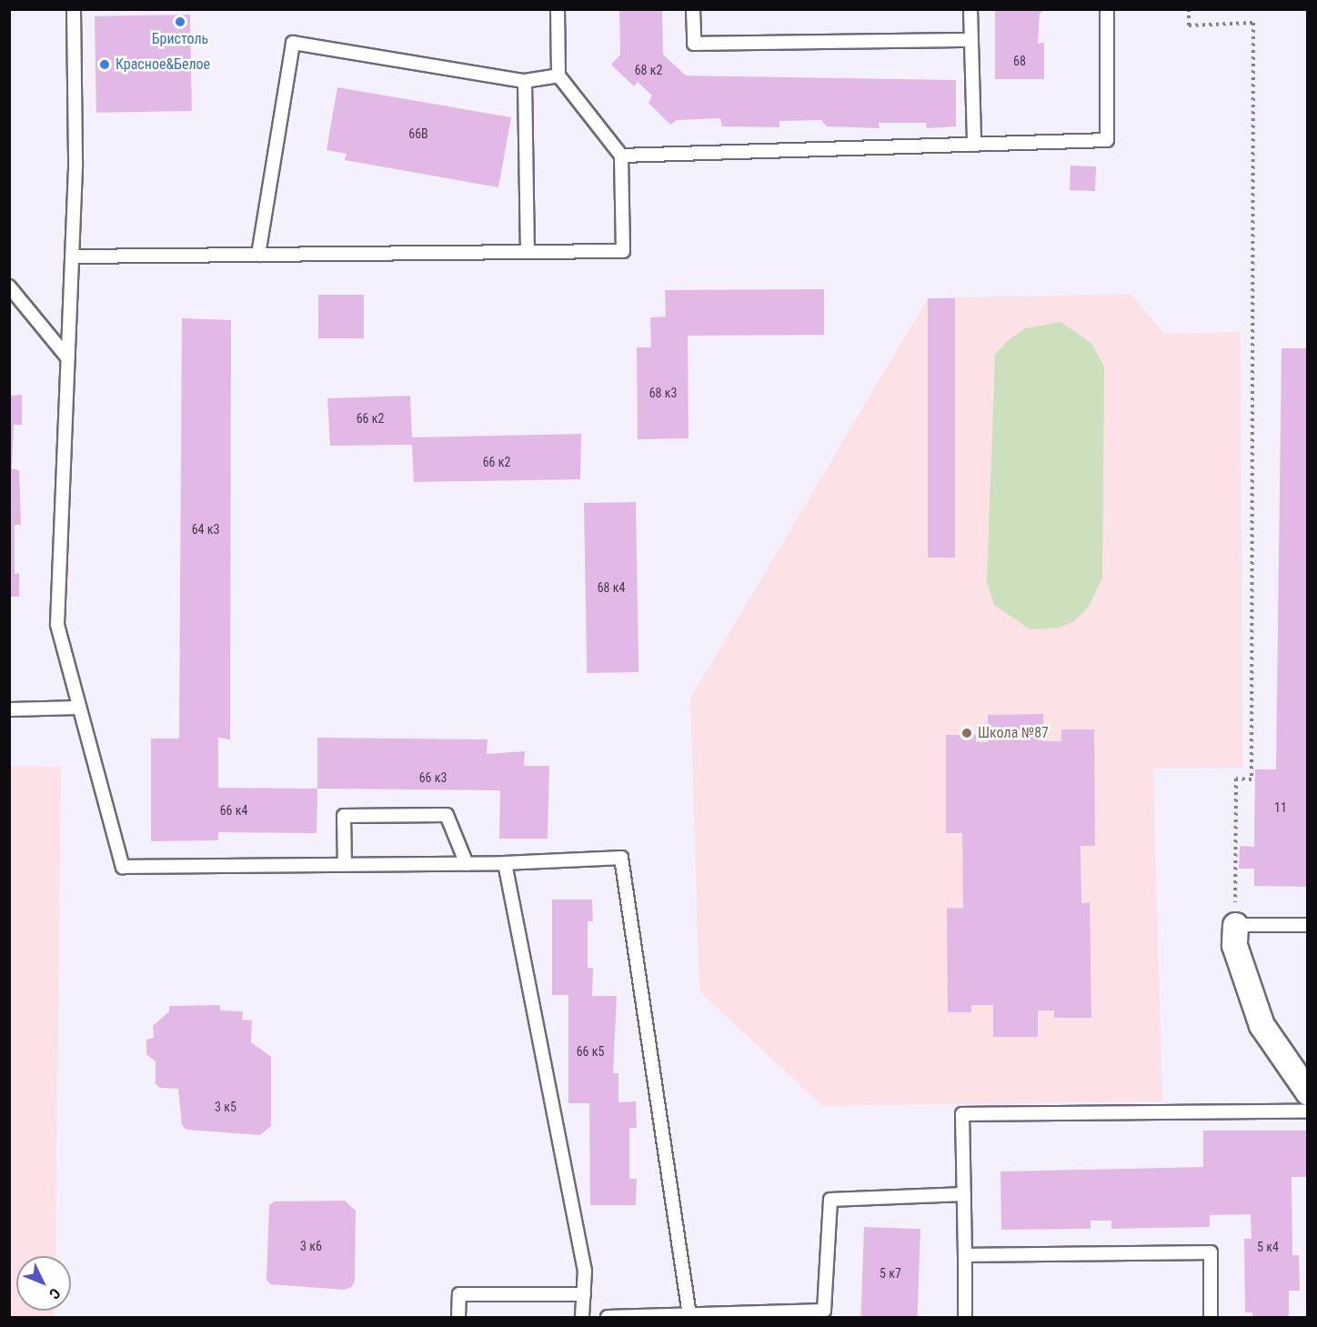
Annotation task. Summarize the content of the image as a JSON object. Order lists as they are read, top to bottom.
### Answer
{
  "places": ["Бристоль", "Красное&Белое", "Школа №87"],
  "house_numbers": [
    "68",
    "68 к2",
    "66В",
    "68 к3",
    "66 к2",
    "66 к2",
    "64 к3",
    "68 к4",
    "66 к3",
    "11",
    "66 к4",
    "66 к5",
    "3 к5",
    "3 к6",
    "5 к4",
    "5 к7"
  ],
  "north": "bottom right"
}
